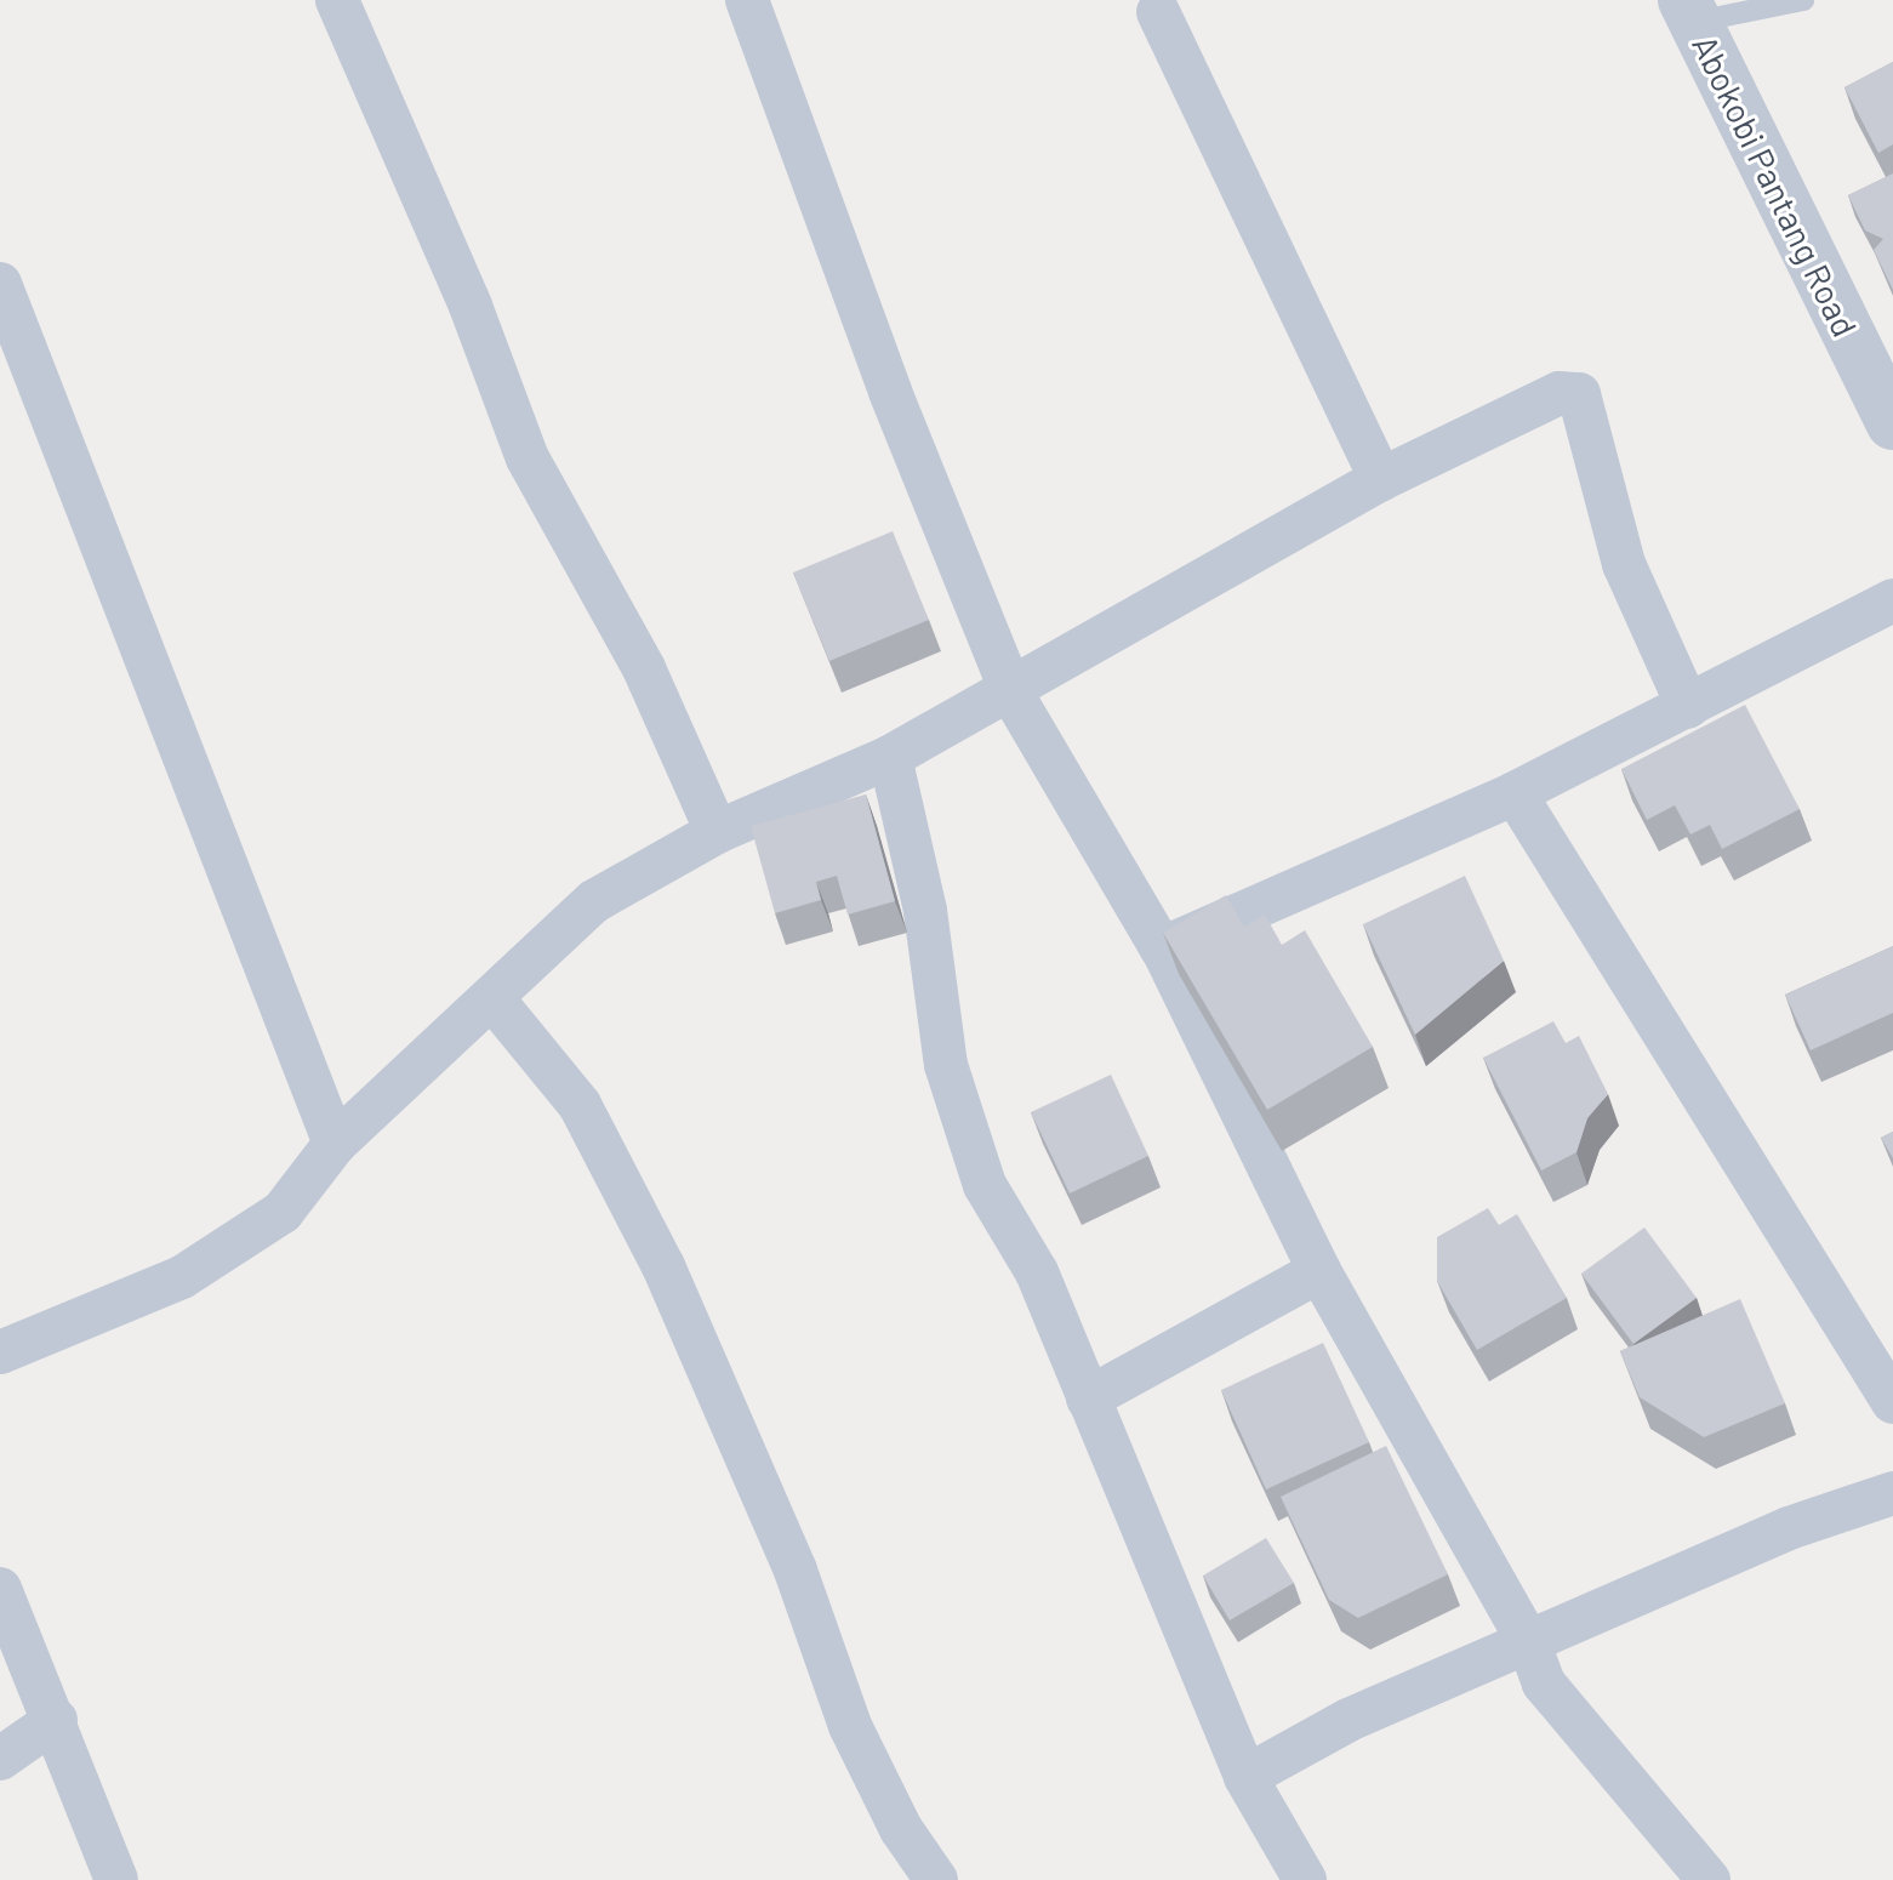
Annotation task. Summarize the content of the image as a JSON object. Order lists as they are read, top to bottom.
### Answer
{
  "streets": {
    "street": ["Abokobi Pantang Road"]
  }
}
